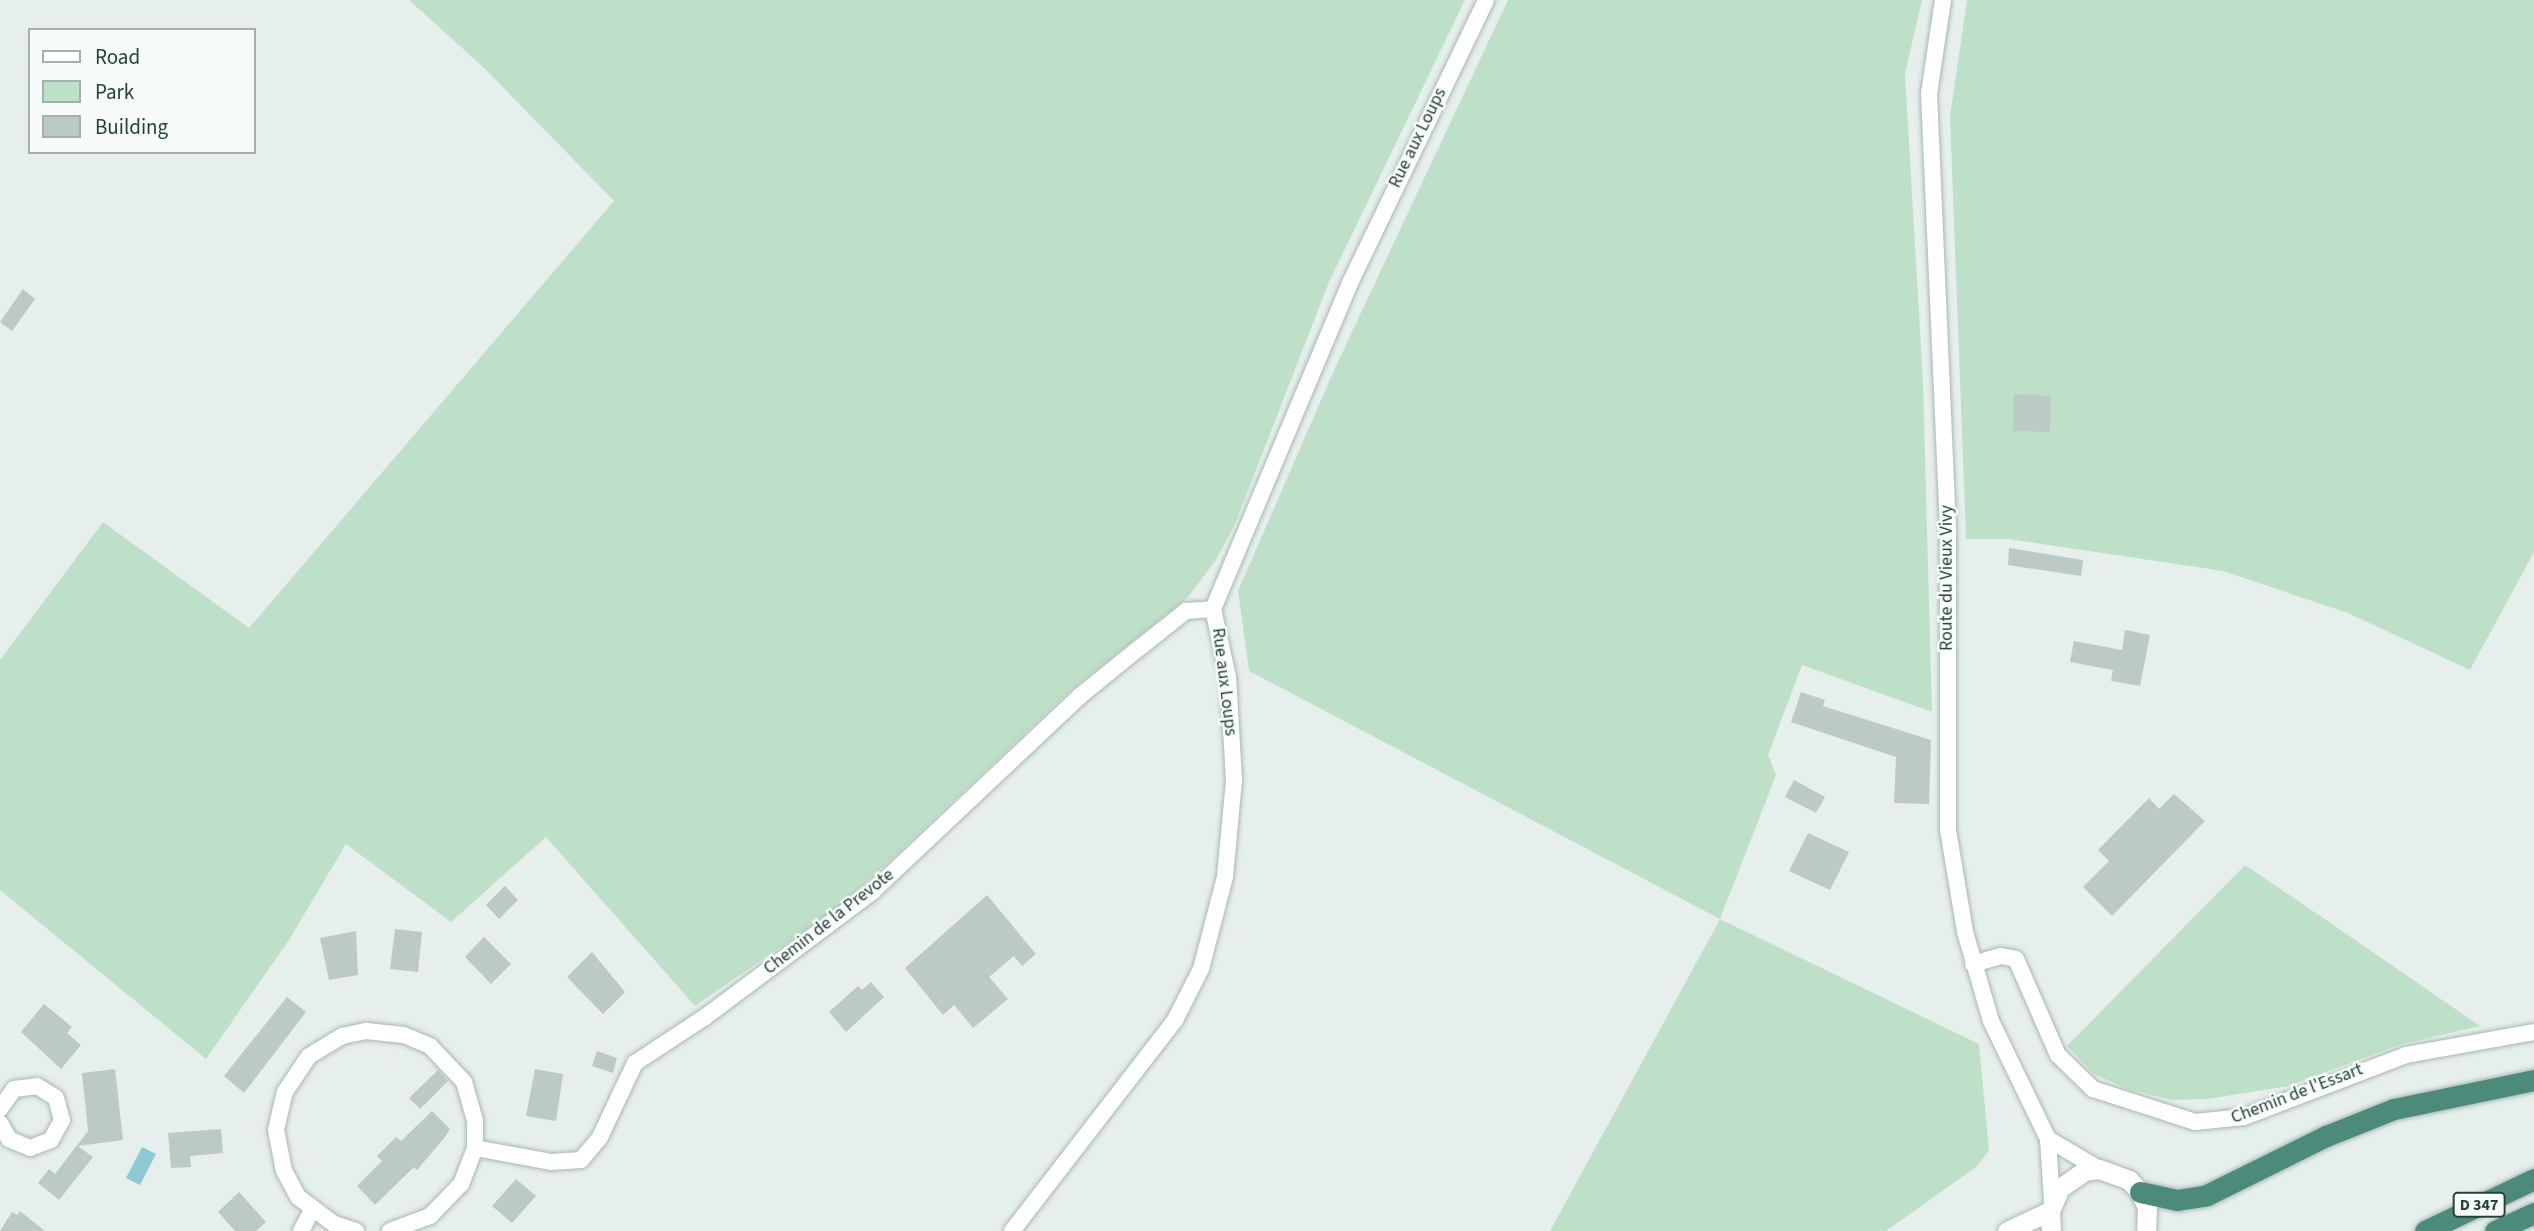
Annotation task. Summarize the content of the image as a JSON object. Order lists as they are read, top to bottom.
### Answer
{
  "streets": {
    "highway": ["D 347"],
    "street": [
      "Rue aux Loups",
      "Route du Vieux Vivy",
      "Chemin de la Prevote",
      "Chemin de l'Essart"
    ]
  },
  "crossings": [
    ["Rue aux Loups", "Chemin de la Prevote"],
    ["Route du Vieux Vivy", "Chemin de l'Essart"]
  ],
  "legend": ["Road", "Park", "Building"]
}
